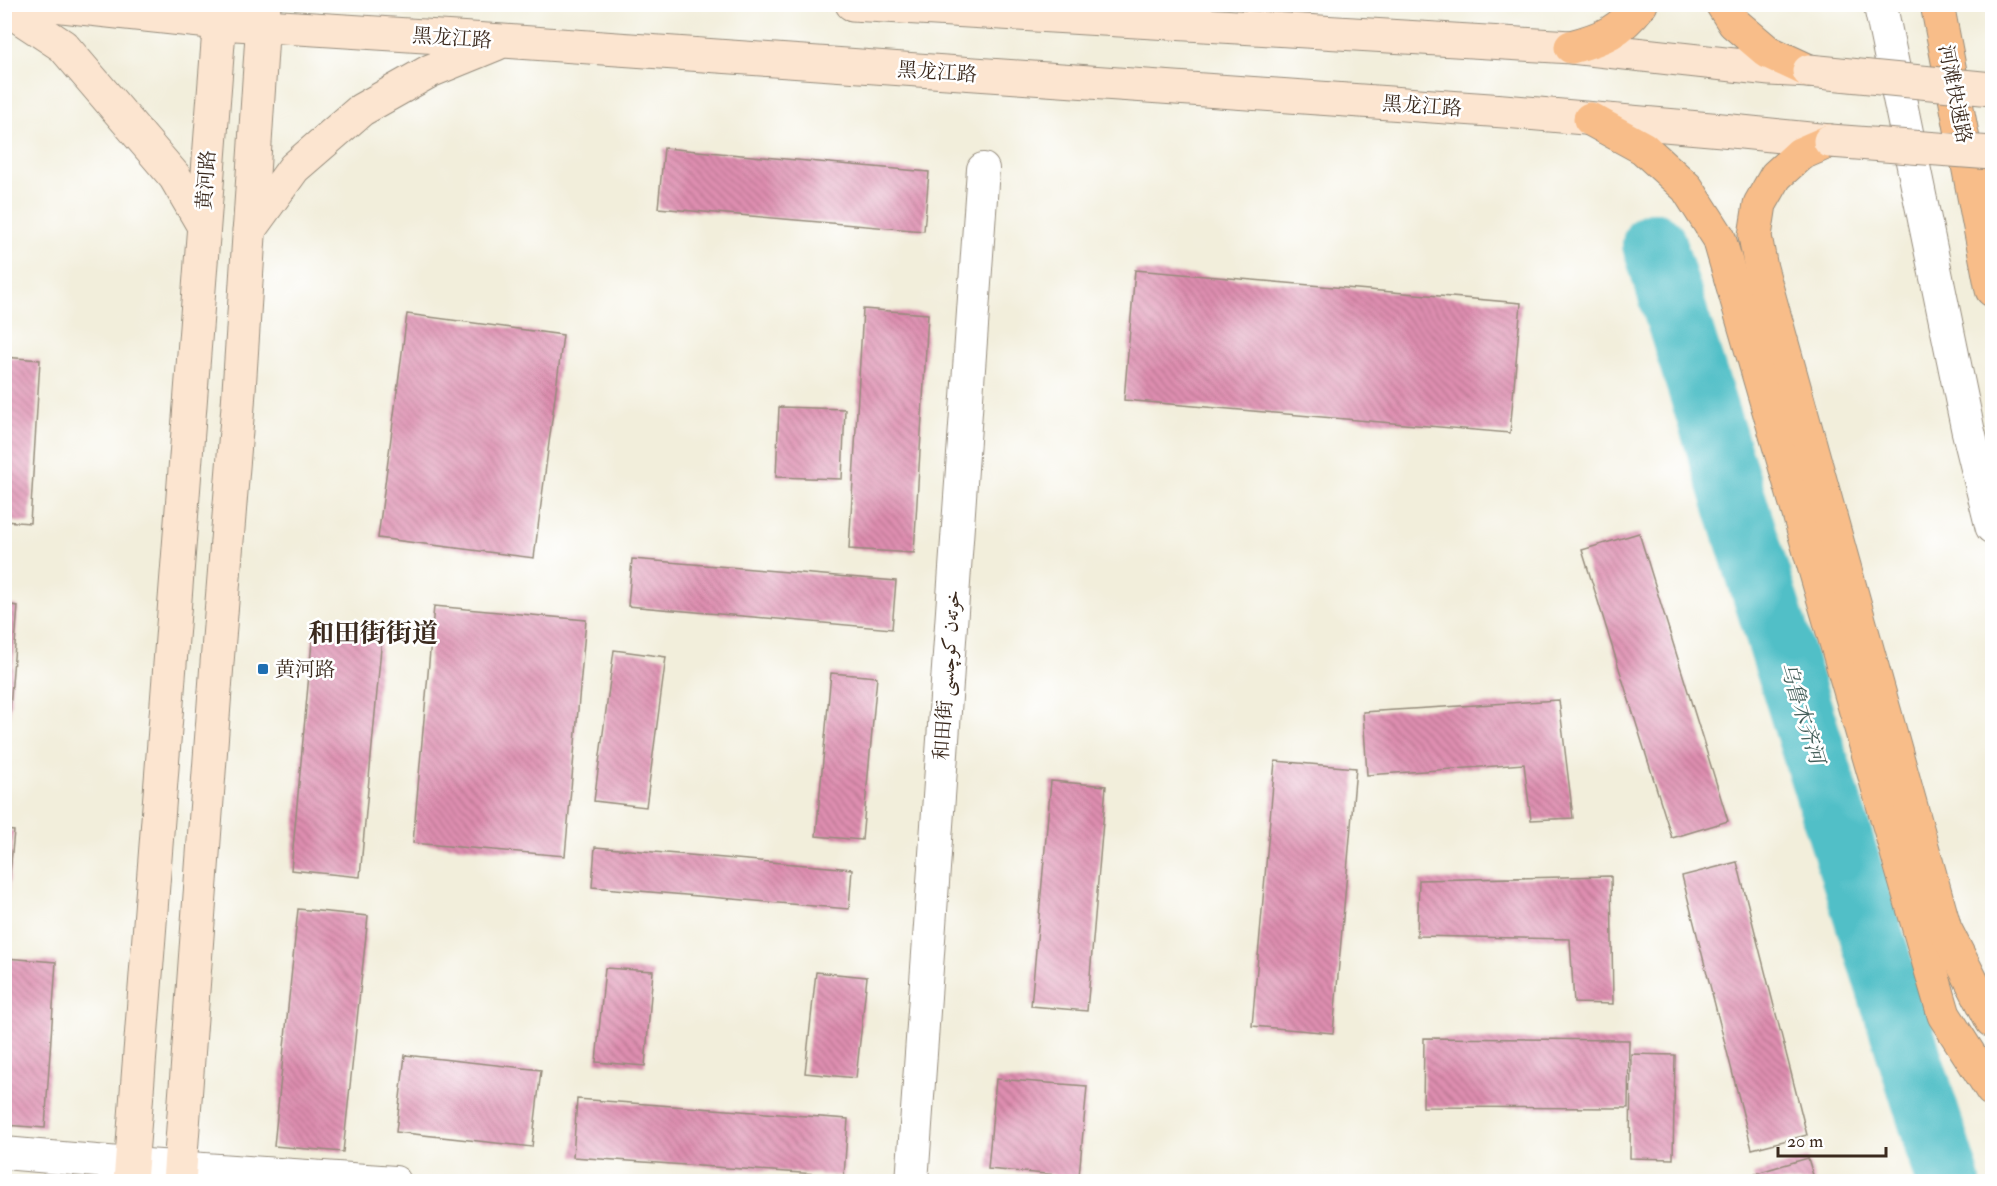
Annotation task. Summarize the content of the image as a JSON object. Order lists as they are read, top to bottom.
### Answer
{
  "streets": {
    "highway": ["河滩快速路"],
    "main road": ["黑龙江路", "黄河路"],
    "street": ["和田街 خوتەن كوچىسى"]
  },
  "crossings": [
    ["黑龙江路", "黄河路"]
  ],
  "districts": ["和田街街道"],
  "water": ["乌鲁木齐河"],
  "places": {
    "transit": ["黄河路"]
  },
  "scale_bar": "20 m"
}
